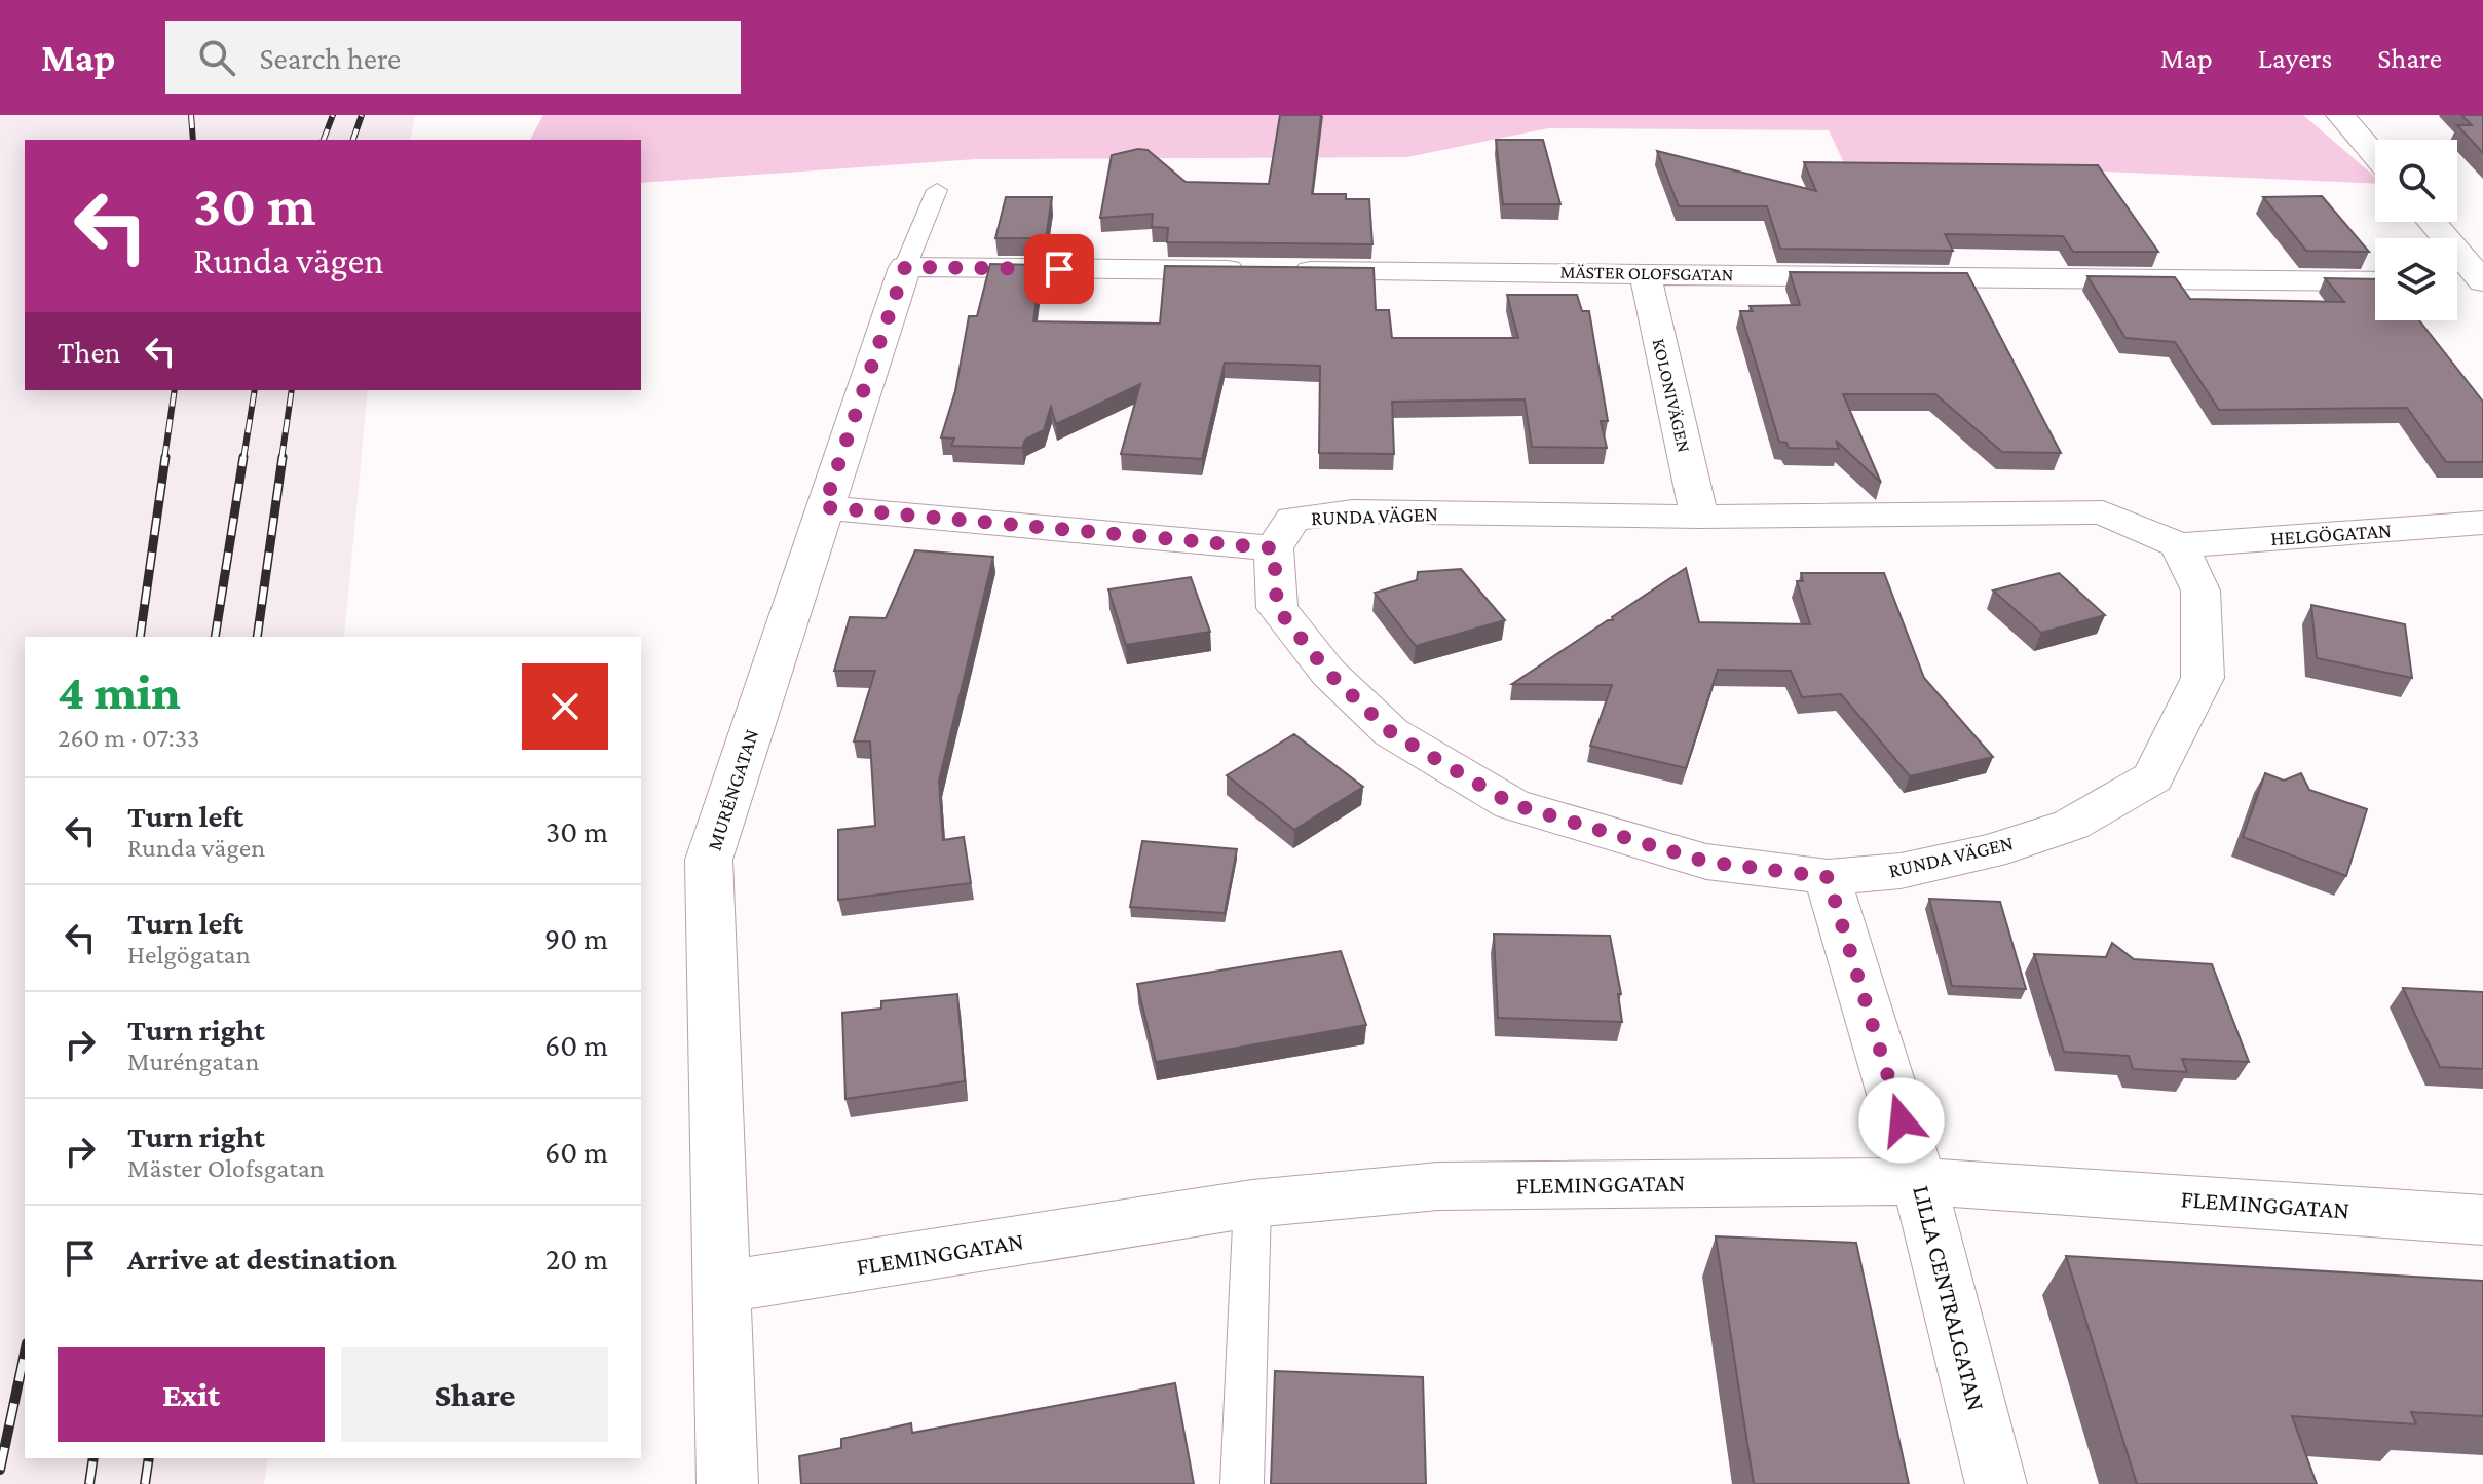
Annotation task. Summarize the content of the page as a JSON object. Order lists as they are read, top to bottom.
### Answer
{
  "streets": {
    "street": [
      "MÄSTER OLOFSGATAN",
      "KOLONIVÄGEN",
      "RUNDA VÄGEN",
      "HELGÖGATAN",
      "MURÉNGATAN",
      "FLEMINGGATAN",
      "LILLA CENTRALGATAN"
    ]
  },
  "crossings": [
    ["MÄSTER OLOFSGATAN", "KOLONIVÄGEN"],
    ["KOLONIVÄGEN", "RUNDA VÄGEN"],
    ["RUNDA VÄGEN", "HELGÖGATAN"],
    ["RUNDA VÄGEN", "LILLA CENTRALGATAN"],
    ["MURÉNGATAN", "FLEMINGGATAN"],
    ["FLEMINGGATAN", "LILLA CENTRALGATAN"]
  ],
  "page": {
    "header": "Map",
    "search": "Search here",
    "nav": ["Map", "Layers", "Share"],
    "turn": ["30 m", "Runda vägen"],
    "then": "Then",
    "heading": ["4 min", "260 m · 07:33"],
    "list": [
      {
        "name": "Turn left",
        "note": "Runda vägen",
        "value": "30 m"
      },
      {
        "name": "Turn left",
        "note": "Helgögatan",
        "value": "90 m"
      },
      {
        "name": "Turn right",
        "note": "Muréngatan",
        "value": "60 m"
      },
      {
        "name": "Turn right",
        "note": "Mäster Olofsgatan",
        "value": "60 m"
      },
      {
        "name": "Arrive at destination",
        "value": "20 m"
      }
    ],
    "buttons": ["Exit", "Share"]
  }
}
